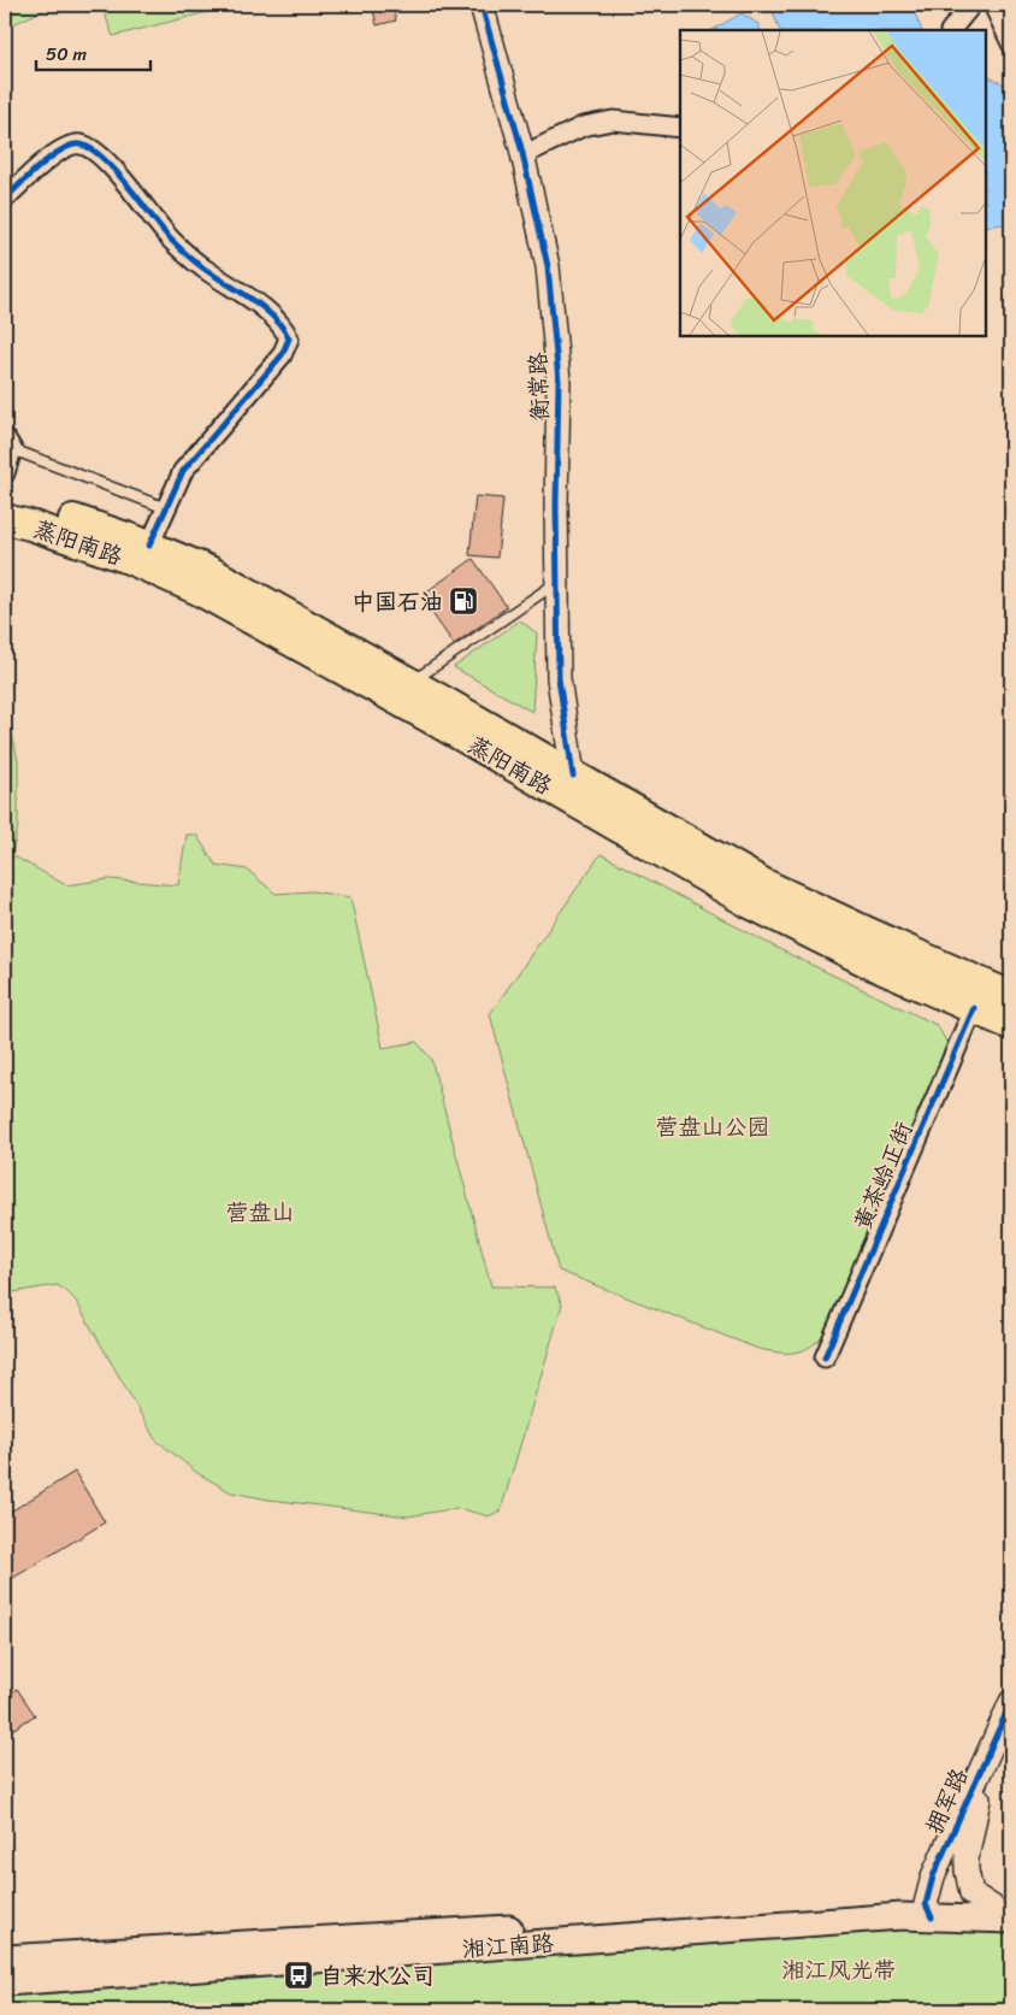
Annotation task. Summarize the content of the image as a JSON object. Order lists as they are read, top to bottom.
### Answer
{
  "streets": {
    "main road": ["蒸阳南路", "湘江南路"],
    "street": ["衡常路", "黄茶岭正街", "拥军路"]
  },
  "crossings": [
    ["衡常路", "蒸阳南路"],
    ["蒸阳南路", "黄茶岭正街"],
    ["拥军路", "湘江南路"]
  ],
  "parks": ["营盘山公园", "营盘山", "湘江风光带"],
  "places": {
    "fuel station": ["中国石油"],
    "bus stop": ["自来水公司"]
  },
  "scale_bar": "50 m"
}
